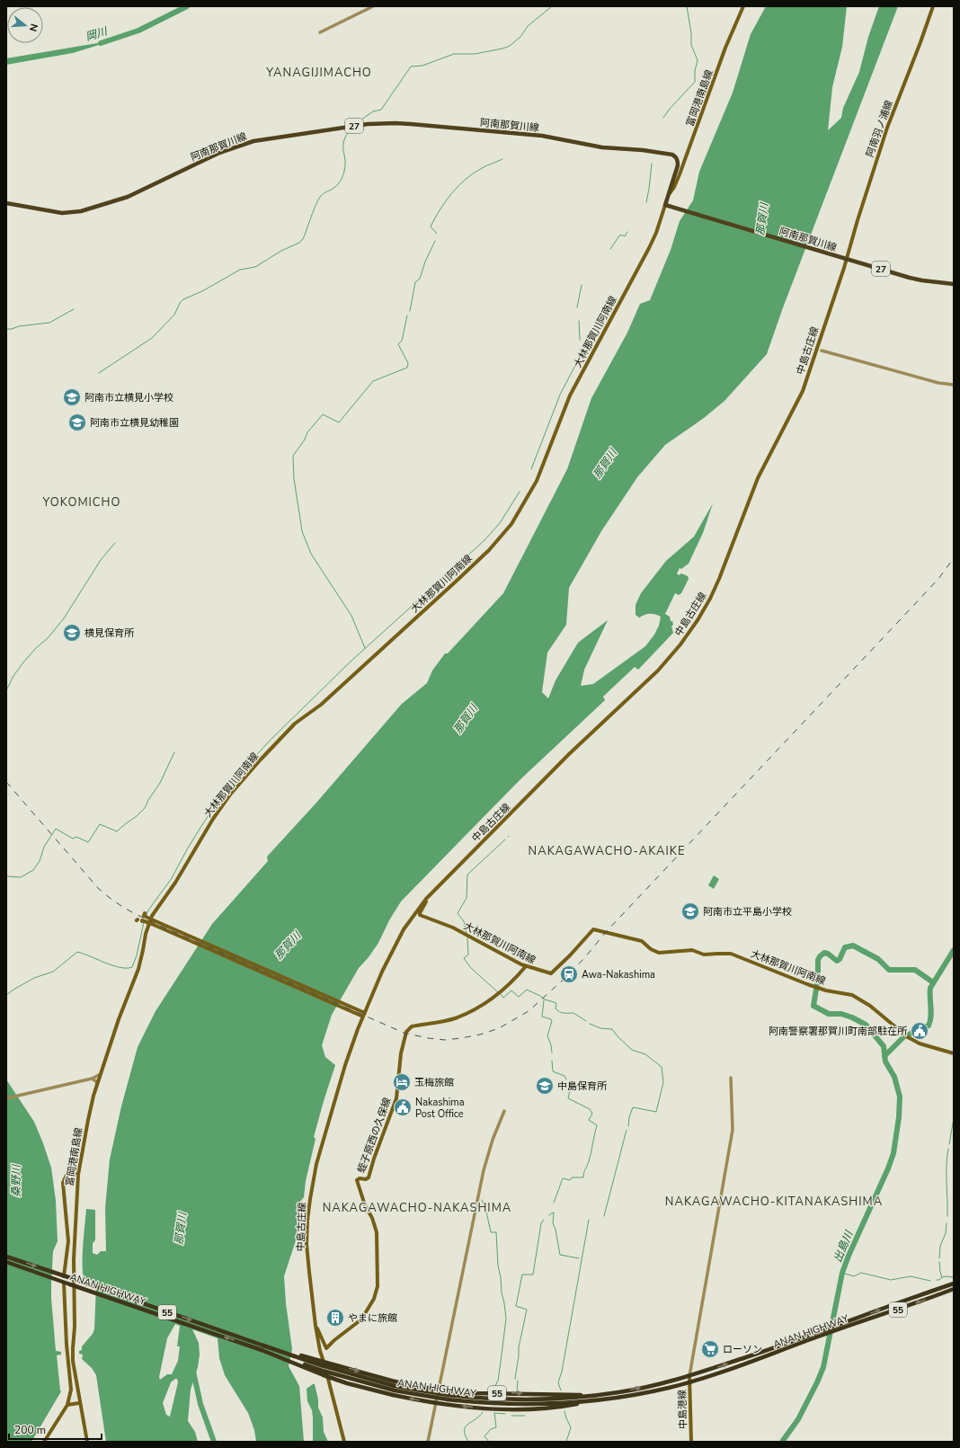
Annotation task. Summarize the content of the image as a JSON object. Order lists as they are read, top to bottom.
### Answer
{
  "streets": {
    "highway": ["ANAN HIGHWAY", "55"],
    "main road": [
      "富岡港南島線",
      "阿南那賀川線",
      "27",
      "阿南羽ノ浦線",
      "大林那賀川阿南線",
      "中島古庄線",
      "蛭子原西の久保線",
      "中島港線"
    ]
  },
  "crossings": [
    ["富岡港南島線", "阿南那賀川線"],
    ["富岡港南島線", "大林那賀川阿南線"],
    ["阿南那賀川線", "阿南羽ノ浦線"],
    ["阿南那賀川線", "大林那賀川阿南線"],
    ["阿南那賀川線", "中島古庄線"],
    ["阿南羽ノ浦線", "中島古庄線"],
    ["大林那賀川阿南線", "中島古庄線"],
    ["大林那賀川阿南線", "蛭子原西の久保線"],
    ["中島古庄線", "蛭子原西の久保線"],
    ["ANAN HIGHWAY", "55"],
    ["ANAN HIGHWAY", "中島港線"]
  ],
  "districts": [
    "YANAGIJIMACHO",
    "YOKOMICHO",
    "NAKAGAWACHO-AKAIKE",
    "NAKAGAWACHO-KITANAKASHIMA",
    "NAKAGAWACHO-NAKASHIMA"
  ],
  "water": [
    "岡川",
    "那賀川",
    "桑野川",
    "出島川"
  ],
  "places": {
    "school or university": [
      "阿南市立横見小学校",
      "阿南市立横見幼稚園",
      "横見保育所",
      "阿南市立平島小学校",
      "中島保育所"
    ],
    "station": ["Awa-Nakashima"],
    "public building": ["阿南警察署那賀川町南部駐在所", "Nakashima Post Office"],
    "hotel": ["玉梅旅館"],
    "building": ["やまに旅館"],
    "supermarket": ["ローソン"]
  },
  "scale_bar": "200 m",
  "north": "right"
}
